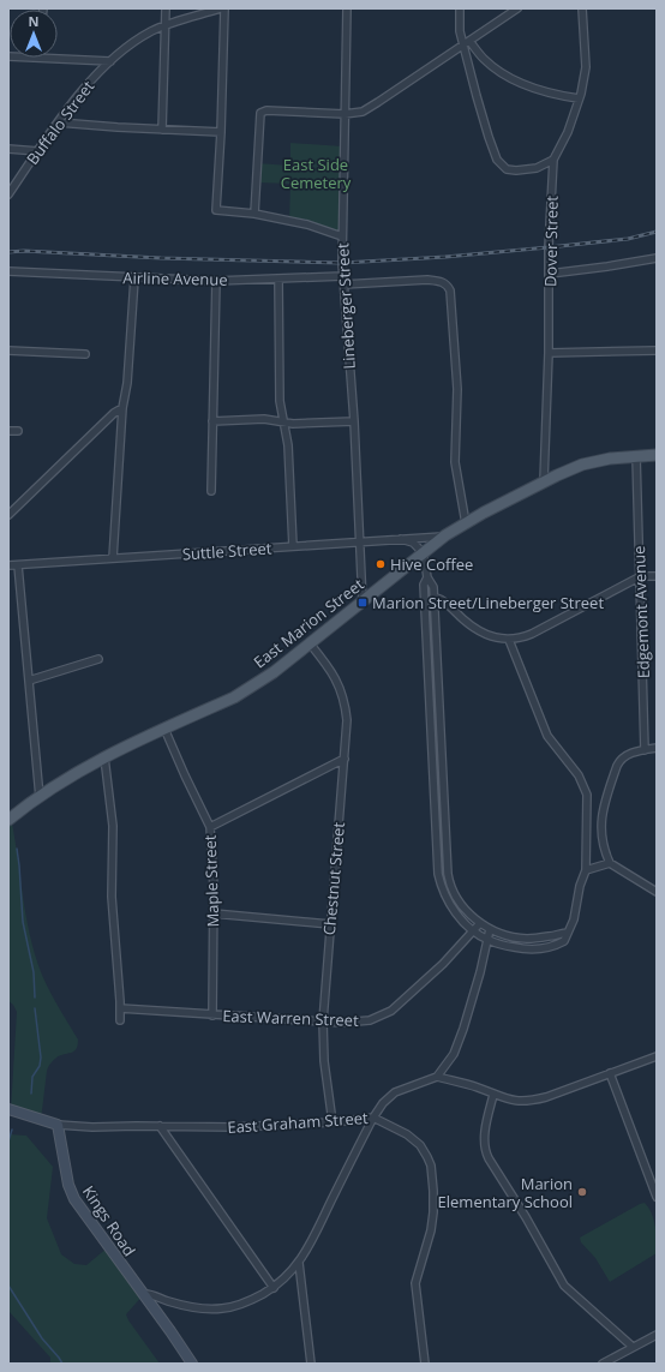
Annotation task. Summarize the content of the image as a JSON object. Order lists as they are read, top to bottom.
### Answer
{
  "streets": {
    "main road": ["East Marion Street"],
    "street": [
      "Buffalo Street",
      "Dover Street",
      "Airline Avenue",
      "Lineberger Street",
      "Suttle Street",
      "Edgemont Avenue",
      "Chestnut Street",
      "Maple Street",
      "East Warren Street",
      "East Graham Street",
      "Kings Road"
    ]
  },
  "crossings": [
    ["Dover Street", "East Marion Street"],
    ["Airline Avenue", "Lineberger Street"],
    ["Lineberger Street", "Suttle Street"],
    ["Lineberger Street", "East Marion Street"],
    ["Suttle Street", "East Marion Street"],
    ["Edgemont Avenue", "East Marion Street"],
    ["East Marion Street", "Chestnut Street"],
    ["East Marion Street", "Maple Street"],
    ["Chestnut Street", "East Warren Street"],
    ["Chestnut Street", "East Graham Street"],
    ["Maple Street", "East Warren Street"],
    ["East Graham Street", "Kings Road"]
  ],
  "parks": ["East Side Cemetery"],
  "places": {
    "other": ["Hive Coffee", "Marion Elementary School"],
    "transit": ["Marion Street/Lineberger Street"]
  },
  "north": "top"
}
